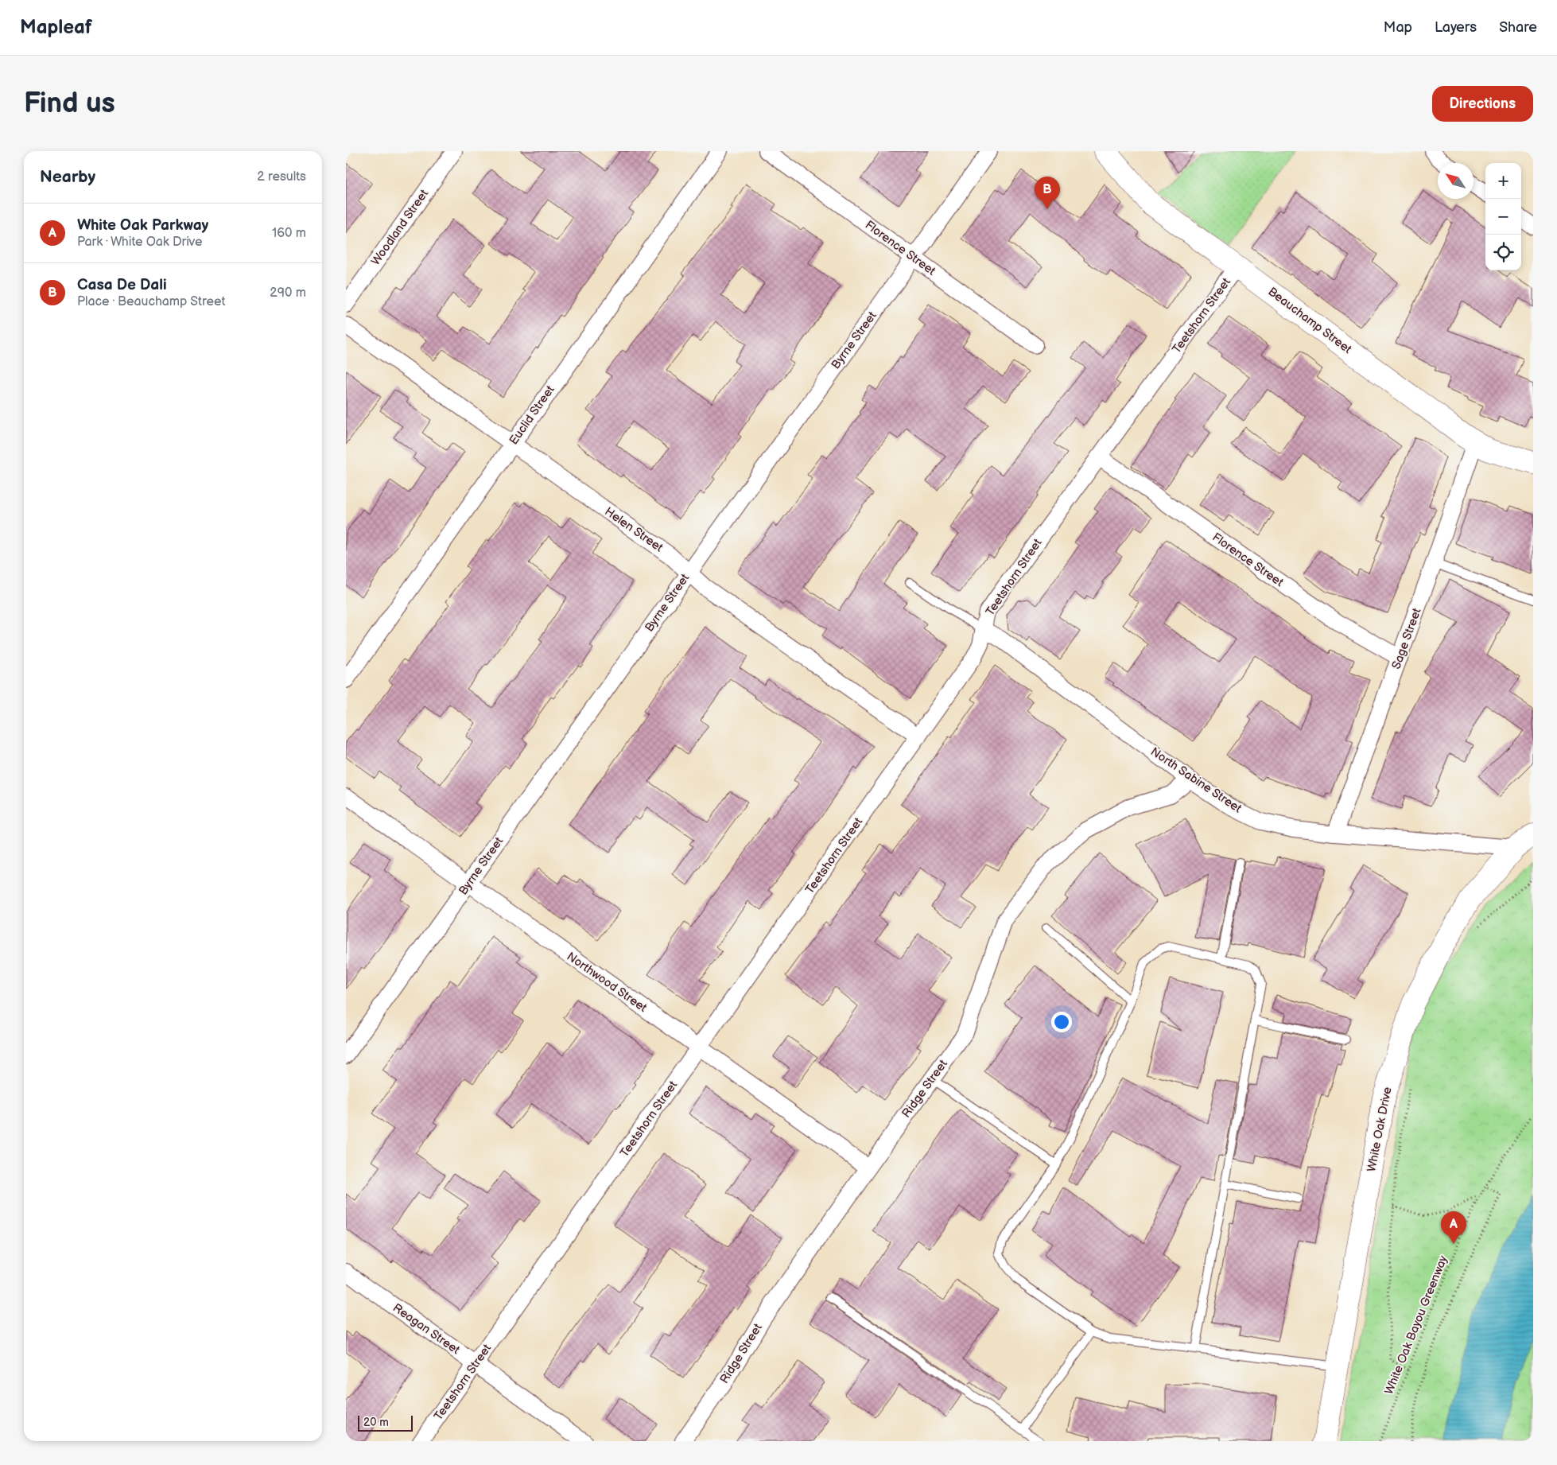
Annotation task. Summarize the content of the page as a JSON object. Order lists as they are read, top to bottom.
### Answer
{
  "streets": {
    "main road": ["Beauchamp Street", "White Oak Drive"],
    "street": [
      "Woodland Street",
      "Florence Street",
      "Teetshorn Street",
      "Byrne Street",
      "Euclid Street",
      "Helen Street",
      "Sage Street",
      "North Sabine Street",
      "Northwood Street",
      "Ridge Street",
      "Reagan Street"
    ],
    "path": ["White Oak Bayou Greenway"]
  },
  "crossings": [
    ["Florence Street", "Teetshorn Street"],
    ["Florence Street", "Byrne Street"],
    ["Florence Street", "Sage Street"],
    ["Teetshorn Street", "Beauchamp Street"],
    ["Teetshorn Street", "Helen Street"],
    ["Teetshorn Street", "North Sabine Street"],
    ["Teetshorn Street", "Northwood Street"],
    ["Teetshorn Street", "Reagan Street"],
    ["Beauchamp Street", "Sage Street"],
    ["Byrne Street", "Helen Street"],
    ["Byrne Street", "Northwood Street"],
    ["Euclid Street", "Helen Street"],
    ["Sage Street", "North Sabine Street"],
    ["North Sabine Street", "Ridge Street"],
    ["North Sabine Street", "White Oak Drive"],
    ["Northwood Street", "Ridge Street"]
  ],
  "scale_bar": "20 m",
  "north": "top left",
  "page": {
    "header": "Mapleaf",
    "nav": ["Map", "Layers", "Share"],
    "buttons": "Directions",
    "title": "Find us",
    "heading": ["Nearby", "2 results"],
    "map_buttons": ["+", "−"],
    "pins": ["B", "A"],
    "list": [
      {
        "mark": "A",
        "name": "White Oak Parkway",
        "note": "Park · White Oak Drive",
        "value": "160 m"
      },
      {
        "mark": "B",
        "name": "Casa De Dali",
        "note": "Place · Beauchamp Street",
        "value": "290 m"
      }
    ],
    "scale": "20 m"
  }
}
